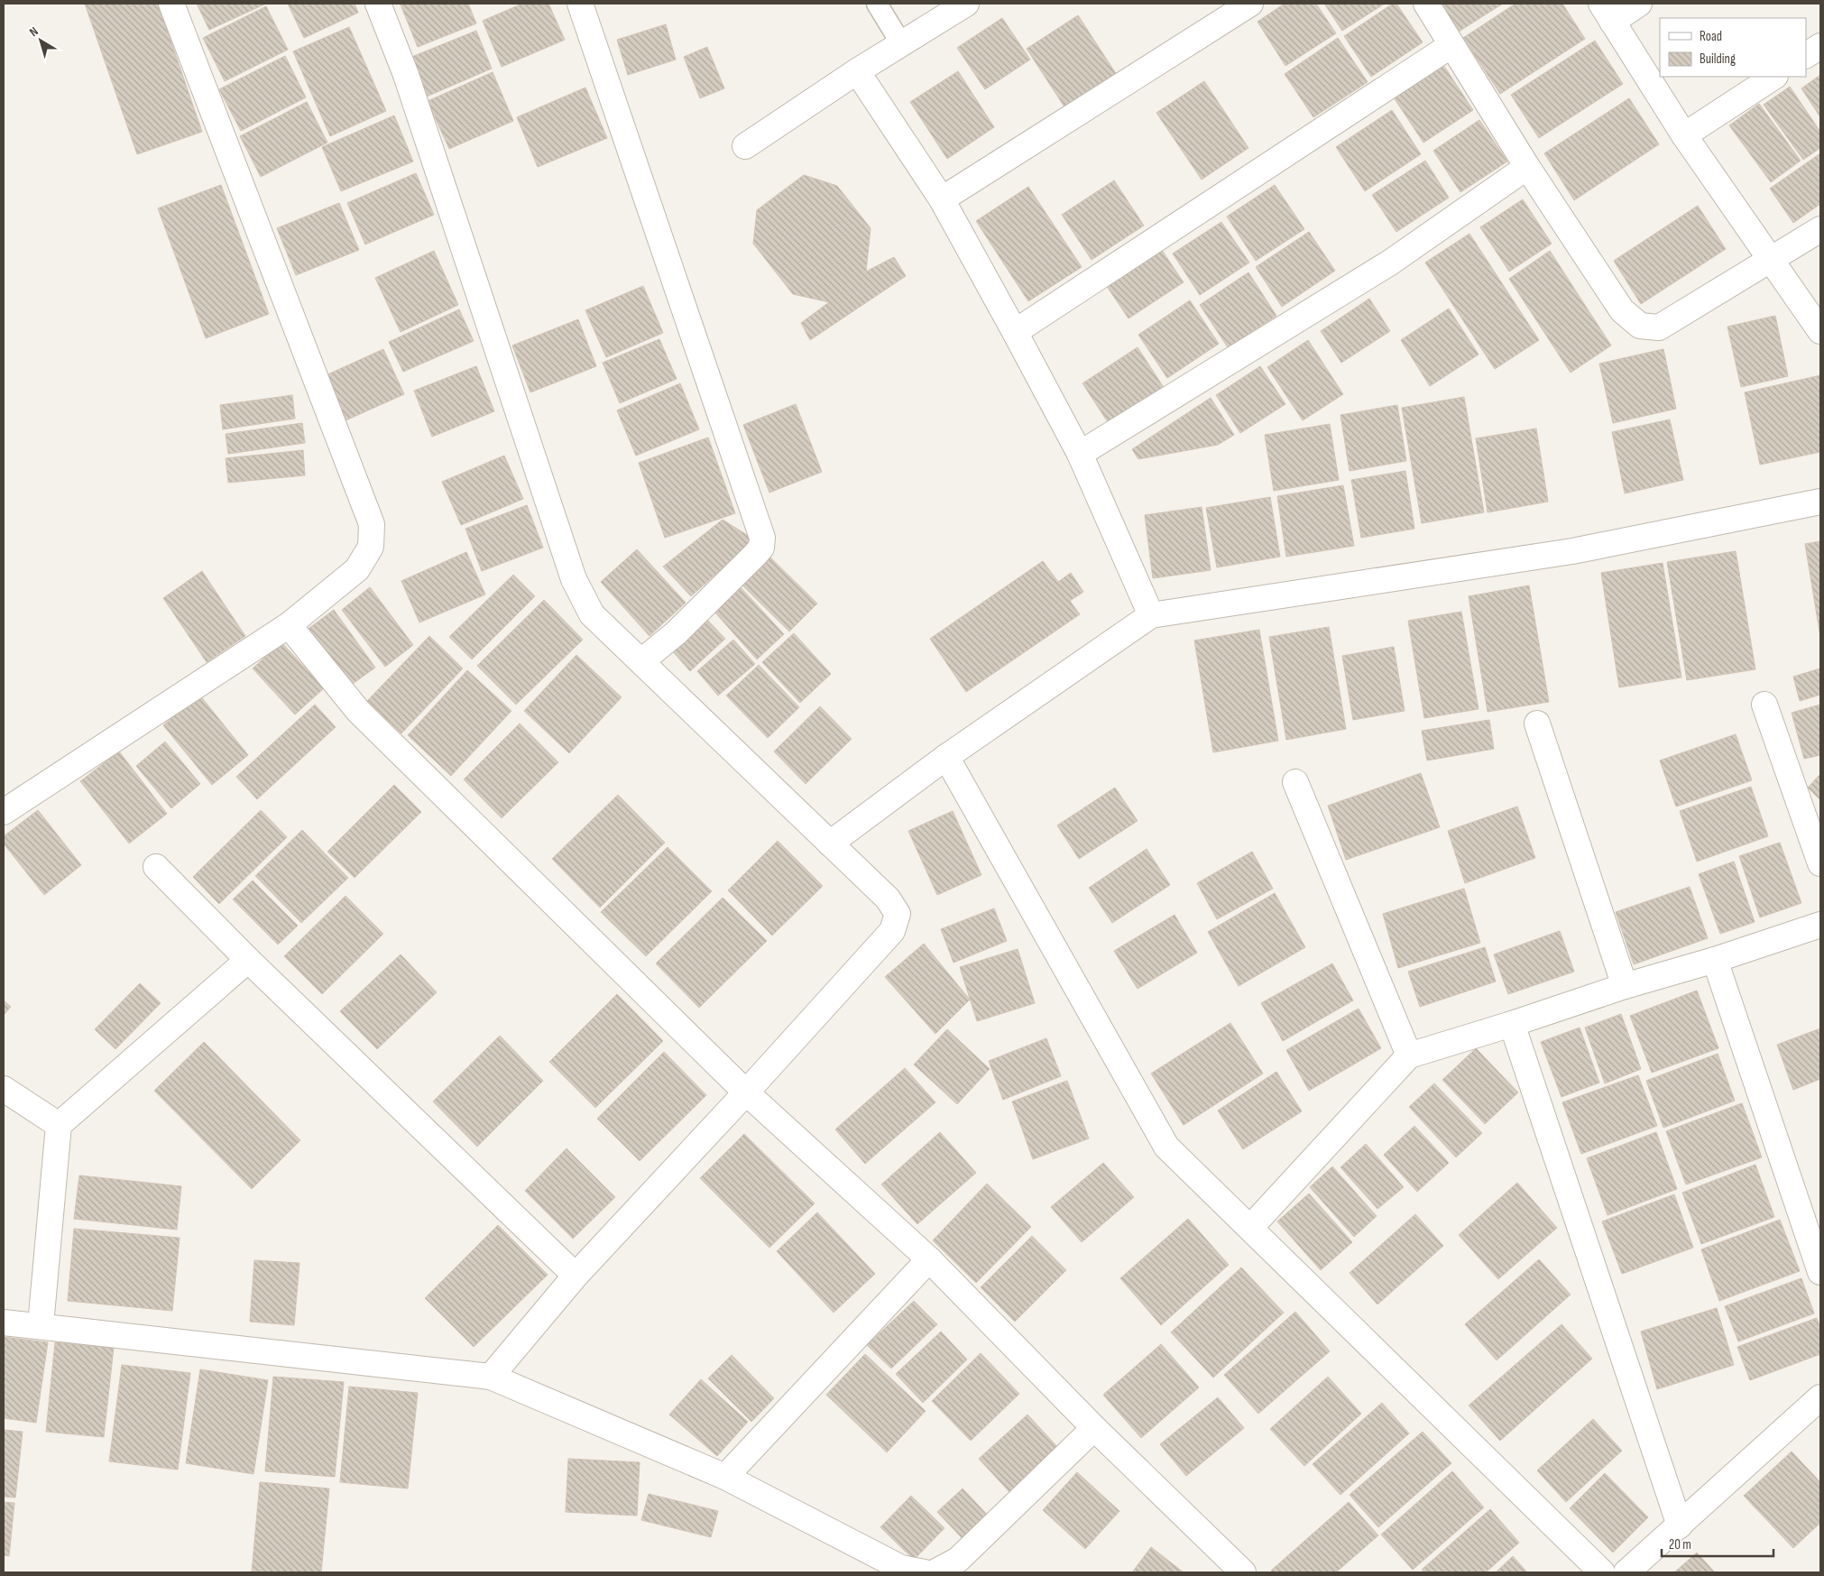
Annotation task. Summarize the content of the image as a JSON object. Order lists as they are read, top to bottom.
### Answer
{
  "legend": ["Road", "Building"],
  "scale_bar": "20 m",
  "north": "top left"
}
